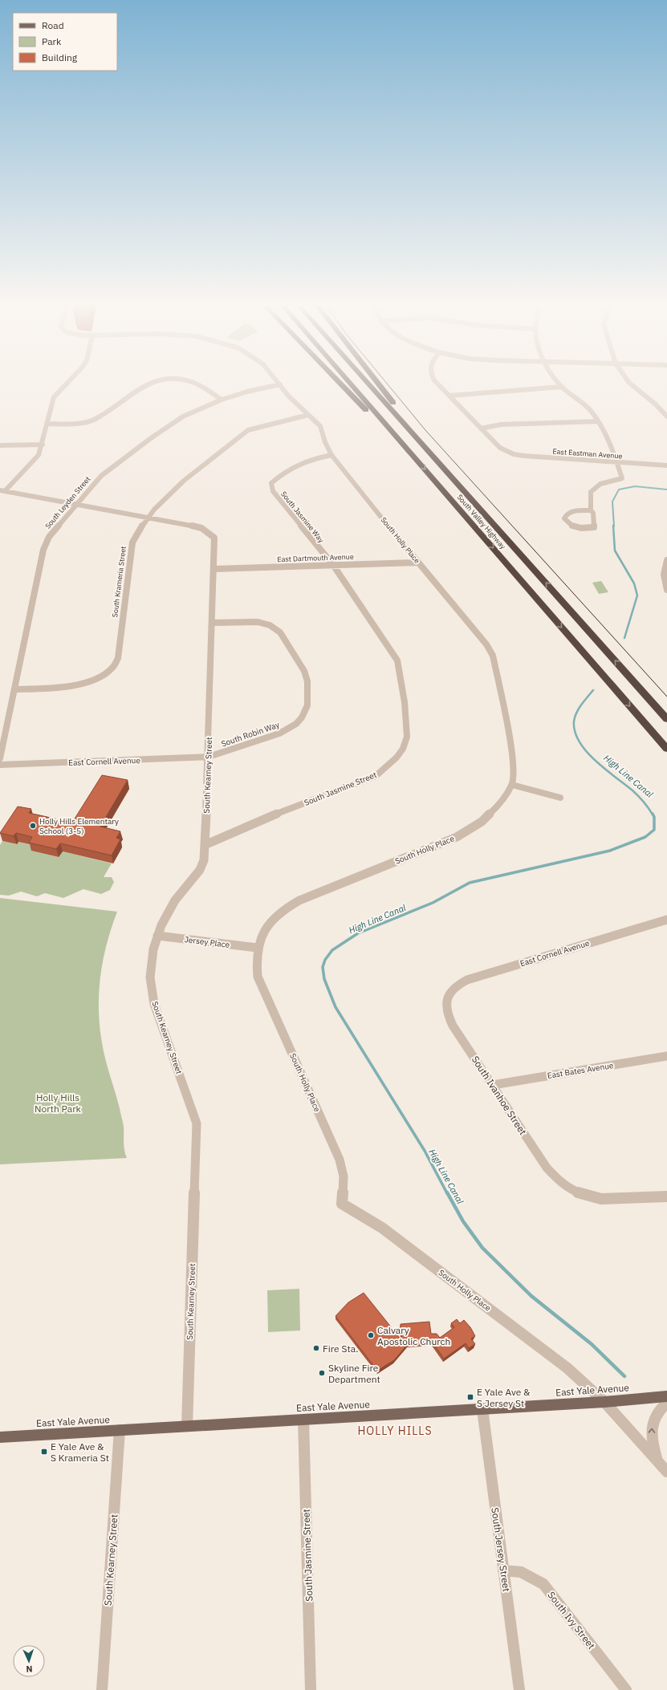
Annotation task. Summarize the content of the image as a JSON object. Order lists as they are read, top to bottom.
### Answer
{
  "streets": {
    "highway": ["South Valley Highway"],
    "main road": ["East Yale Avenue"],
    "street": [
      "East Eastman Avenue",
      "South Leyden Street",
      "South Jasmine Way",
      "South Holly Place",
      "East Dartmouth Avenue",
      "South Krameria Street",
      "South Robin Way",
      "East Cornell Avenue",
      "South Kearney Street",
      "South Jasmine Street",
      "Jersey Place",
      "East Bates Avenue",
      "South Ivanhoe Street",
      "South Jersey Street",
      "South Ivy Street"
    ]
  },
  "crossings": [
    ["South Leyden Street", "South Krameria Street"],
    ["South Jasmine Way", "South Holly Place"],
    ["South Jasmine Way", "East Dartmouth Avenue"],
    ["South Jasmine Way", "South Jasmine Street"],
    ["South Holly Place", "East Dartmouth Avenue"],
    ["South Holly Place", "South Krameria Street"],
    ["South Holly Place", "Jersey Place"],
    ["South Holly Place", "East Yale Avenue"],
    ["East Dartmouth Avenue", "South Kearney Street"],
    ["East Dartmouth Avenue", "South Jasmine Street"],
    ["South Krameria Street", "South Kearney Street"],
    ["South Robin Way", "East Cornell Avenue"],
    ["South Robin Way", "South Kearney Street"],
    ["East Cornell Avenue", "South Kearney Street"],
    ["East Cornell Avenue", "South Ivanhoe Street"],
    ["South Kearney Street", "South Jasmine Street"],
    ["South Kearney Street", "Jersey Place"],
    ["South Kearney Street", "East Yale Avenue"],
    ["South Jasmine Street", "East Yale Avenue"],
    ["East Bates Avenue", "South Ivanhoe Street"],
    ["East Yale Avenue", "South Jersey Street"],
    ["South Jersey Street", "South Ivy Street"]
  ],
  "districts": ["HOLLY HILLS"],
  "water": ["High Line Canal"],
  "parks": ["Holly Hills North Park"],
  "places": {
    "other": [
      "Holly Hills Elementary School (3-5)",
      "Calvary Apostolic Church",
      "Fire Sta.",
      "Skyline Fire Department"
    ],
    "transit": ["E Yale Ave & S Jersey St", "E Yale Ave & S Krameria St"]
  },
  "legend": ["Road", "Park", "Building"],
  "north": "bottom"
}
